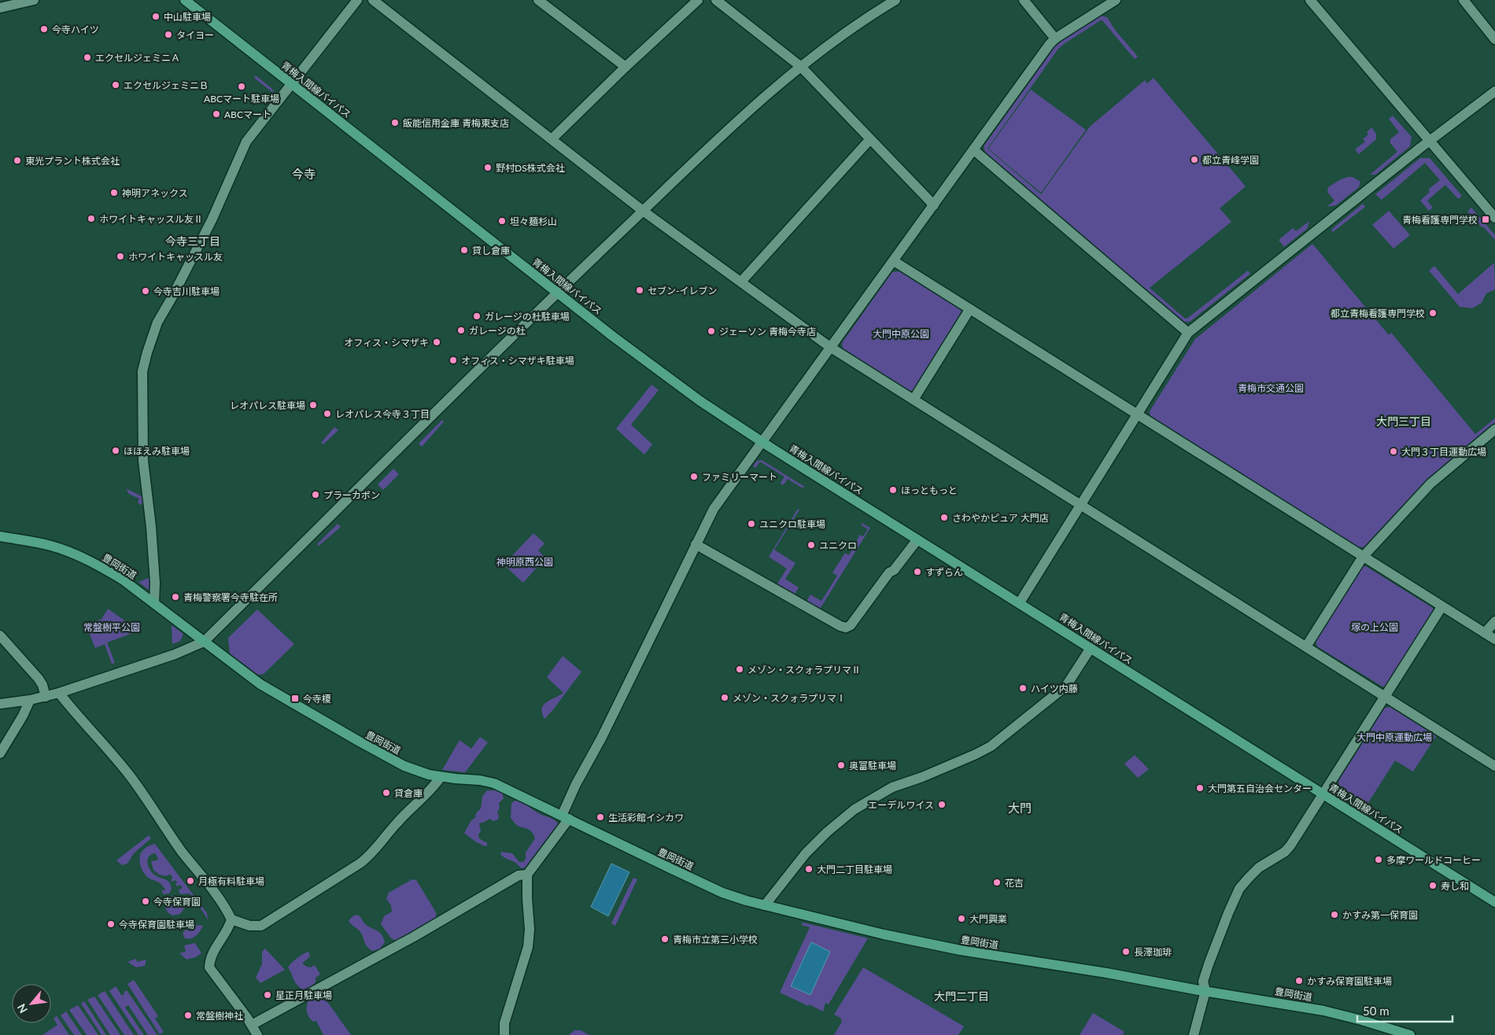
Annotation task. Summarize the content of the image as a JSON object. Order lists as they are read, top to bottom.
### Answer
{
  "streets": {
    "main road": ["青梅入間線バイパス", "豊岡街道"]
  },
  "districts": [
    "今寺",
    "今寺三丁目",
    "大門三丁目",
    "大門",
    "大門二丁目"
  ],
  "parks": [
    "大門中原公園",
    "青梅市交通公園",
    "神明原西公園",
    "常盤樹平公園",
    "塚の上公園",
    "大門中原運動広場"
  ],
  "places": {
    "other": [
      "中山駐車場",
      "今寺ハイツ",
      "タイヨー",
      "エクセルジェミニＡ",
      "エクセルジェミニＢ",
      "ABCマート駐車場",
      "ABCマート",
      "飯能信用金庫 青梅東支店",
      "都立青峰学園",
      "東光プラント株式会社",
      "野村DS株式会社",
      "神明アネックス",
      "ホワイトキャッスル友Ⅱ",
      "坦々麺杉山",
      "貸し倉庫",
      "ホワイトキャッスル友",
      "セブン-イレブン",
      "今寺吉川駐車場",
      "都立青梅看護専門学校",
      "ガレージの杜駐車場",
      "ガレージの杜",
      "ジェーソン 青梅今寺店",
      "オフィス・シマザキ",
      "オフィス・シマザキ駐車場",
      "レオパレス駐車場",
      "レオパレス今寺３丁目",
      "ほほえみ駐車場",
      "大門３丁目運動広場",
      "ファミリーマート",
      "ほっともっと",
      "プラーカポン",
      "さわやかピュア 大門店",
      "ユニクロ駐車場",
      "ユニクロ",
      "すずらん",
      "青梅警察署今寺駐在所",
      "メゾン・スクォラプリマⅡ",
      "ハイツ内藤",
      "メゾン・スクォラプリマⅠ",
      "奥富駐車場",
      "大門第五自治会センター",
      "貸倉庫",
      "エーデルワイス",
      "生活彩館イシカワ",
      "多摩ワールドコーヒー",
      "大門二丁目駐車場",
      "月極有料駐車場",
      "花吉",
      "寿し和",
      "今寺保育園",
      "かすみ第一保育園",
      "大門興業",
      "今寺保育園駐車場",
      "青梅市立第三小学校",
      "長澤珈琲",
      "かすみ保育園駐車場",
      "星正月駐車場",
      "常盤樹神社"
    ],
    "transit": ["青梅看護専門学校", "今寺榎"]
  },
  "scale_bar": "50 m",
  "north": "bottom left"
}
